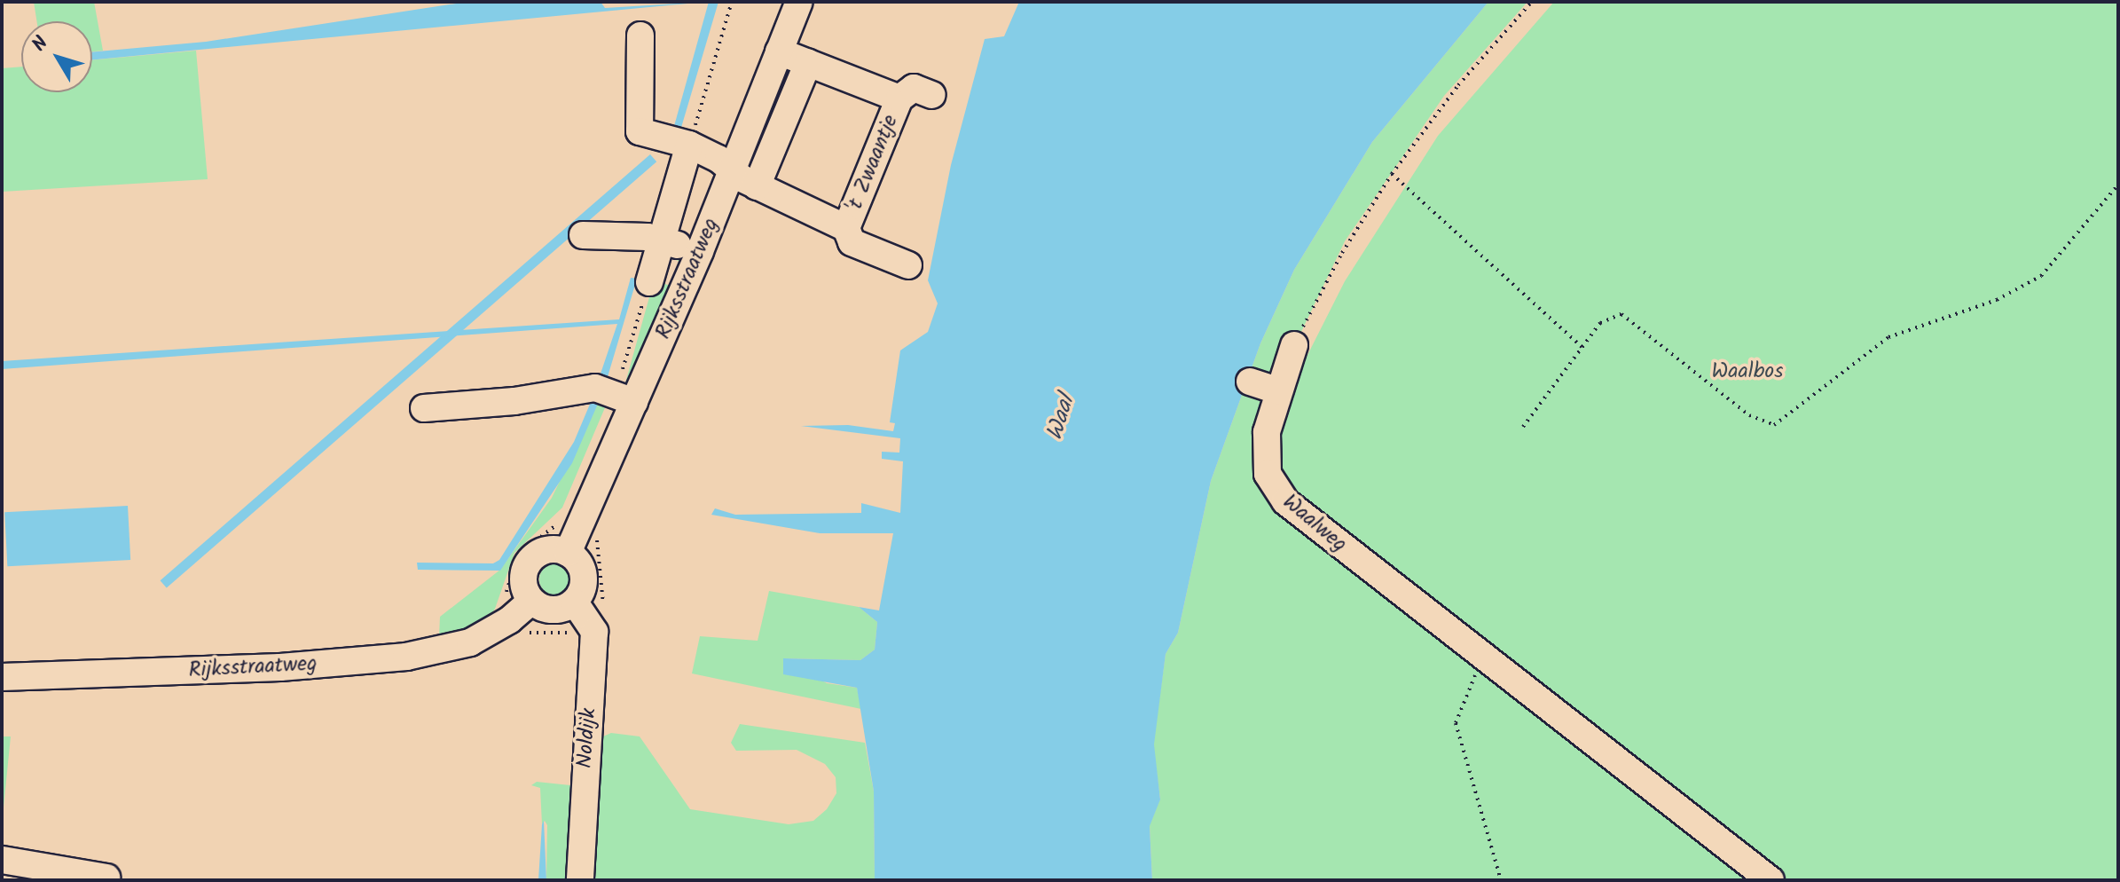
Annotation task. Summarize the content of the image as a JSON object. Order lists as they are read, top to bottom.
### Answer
{
  "streets": {
    "street": [
      "'t Zwaantje",
      "Rijksstraatweg",
      "Waalweg",
      "Noldijk"
    ]
  },
  "crossings": [
    ["'t Zwaantje", "Rijksstraatweg"],
    ["Rijksstraatweg", "Noldijk"]
  ],
  "water": ["Waal"],
  "parks": ["Waalbos"],
  "north": "top left"
}
